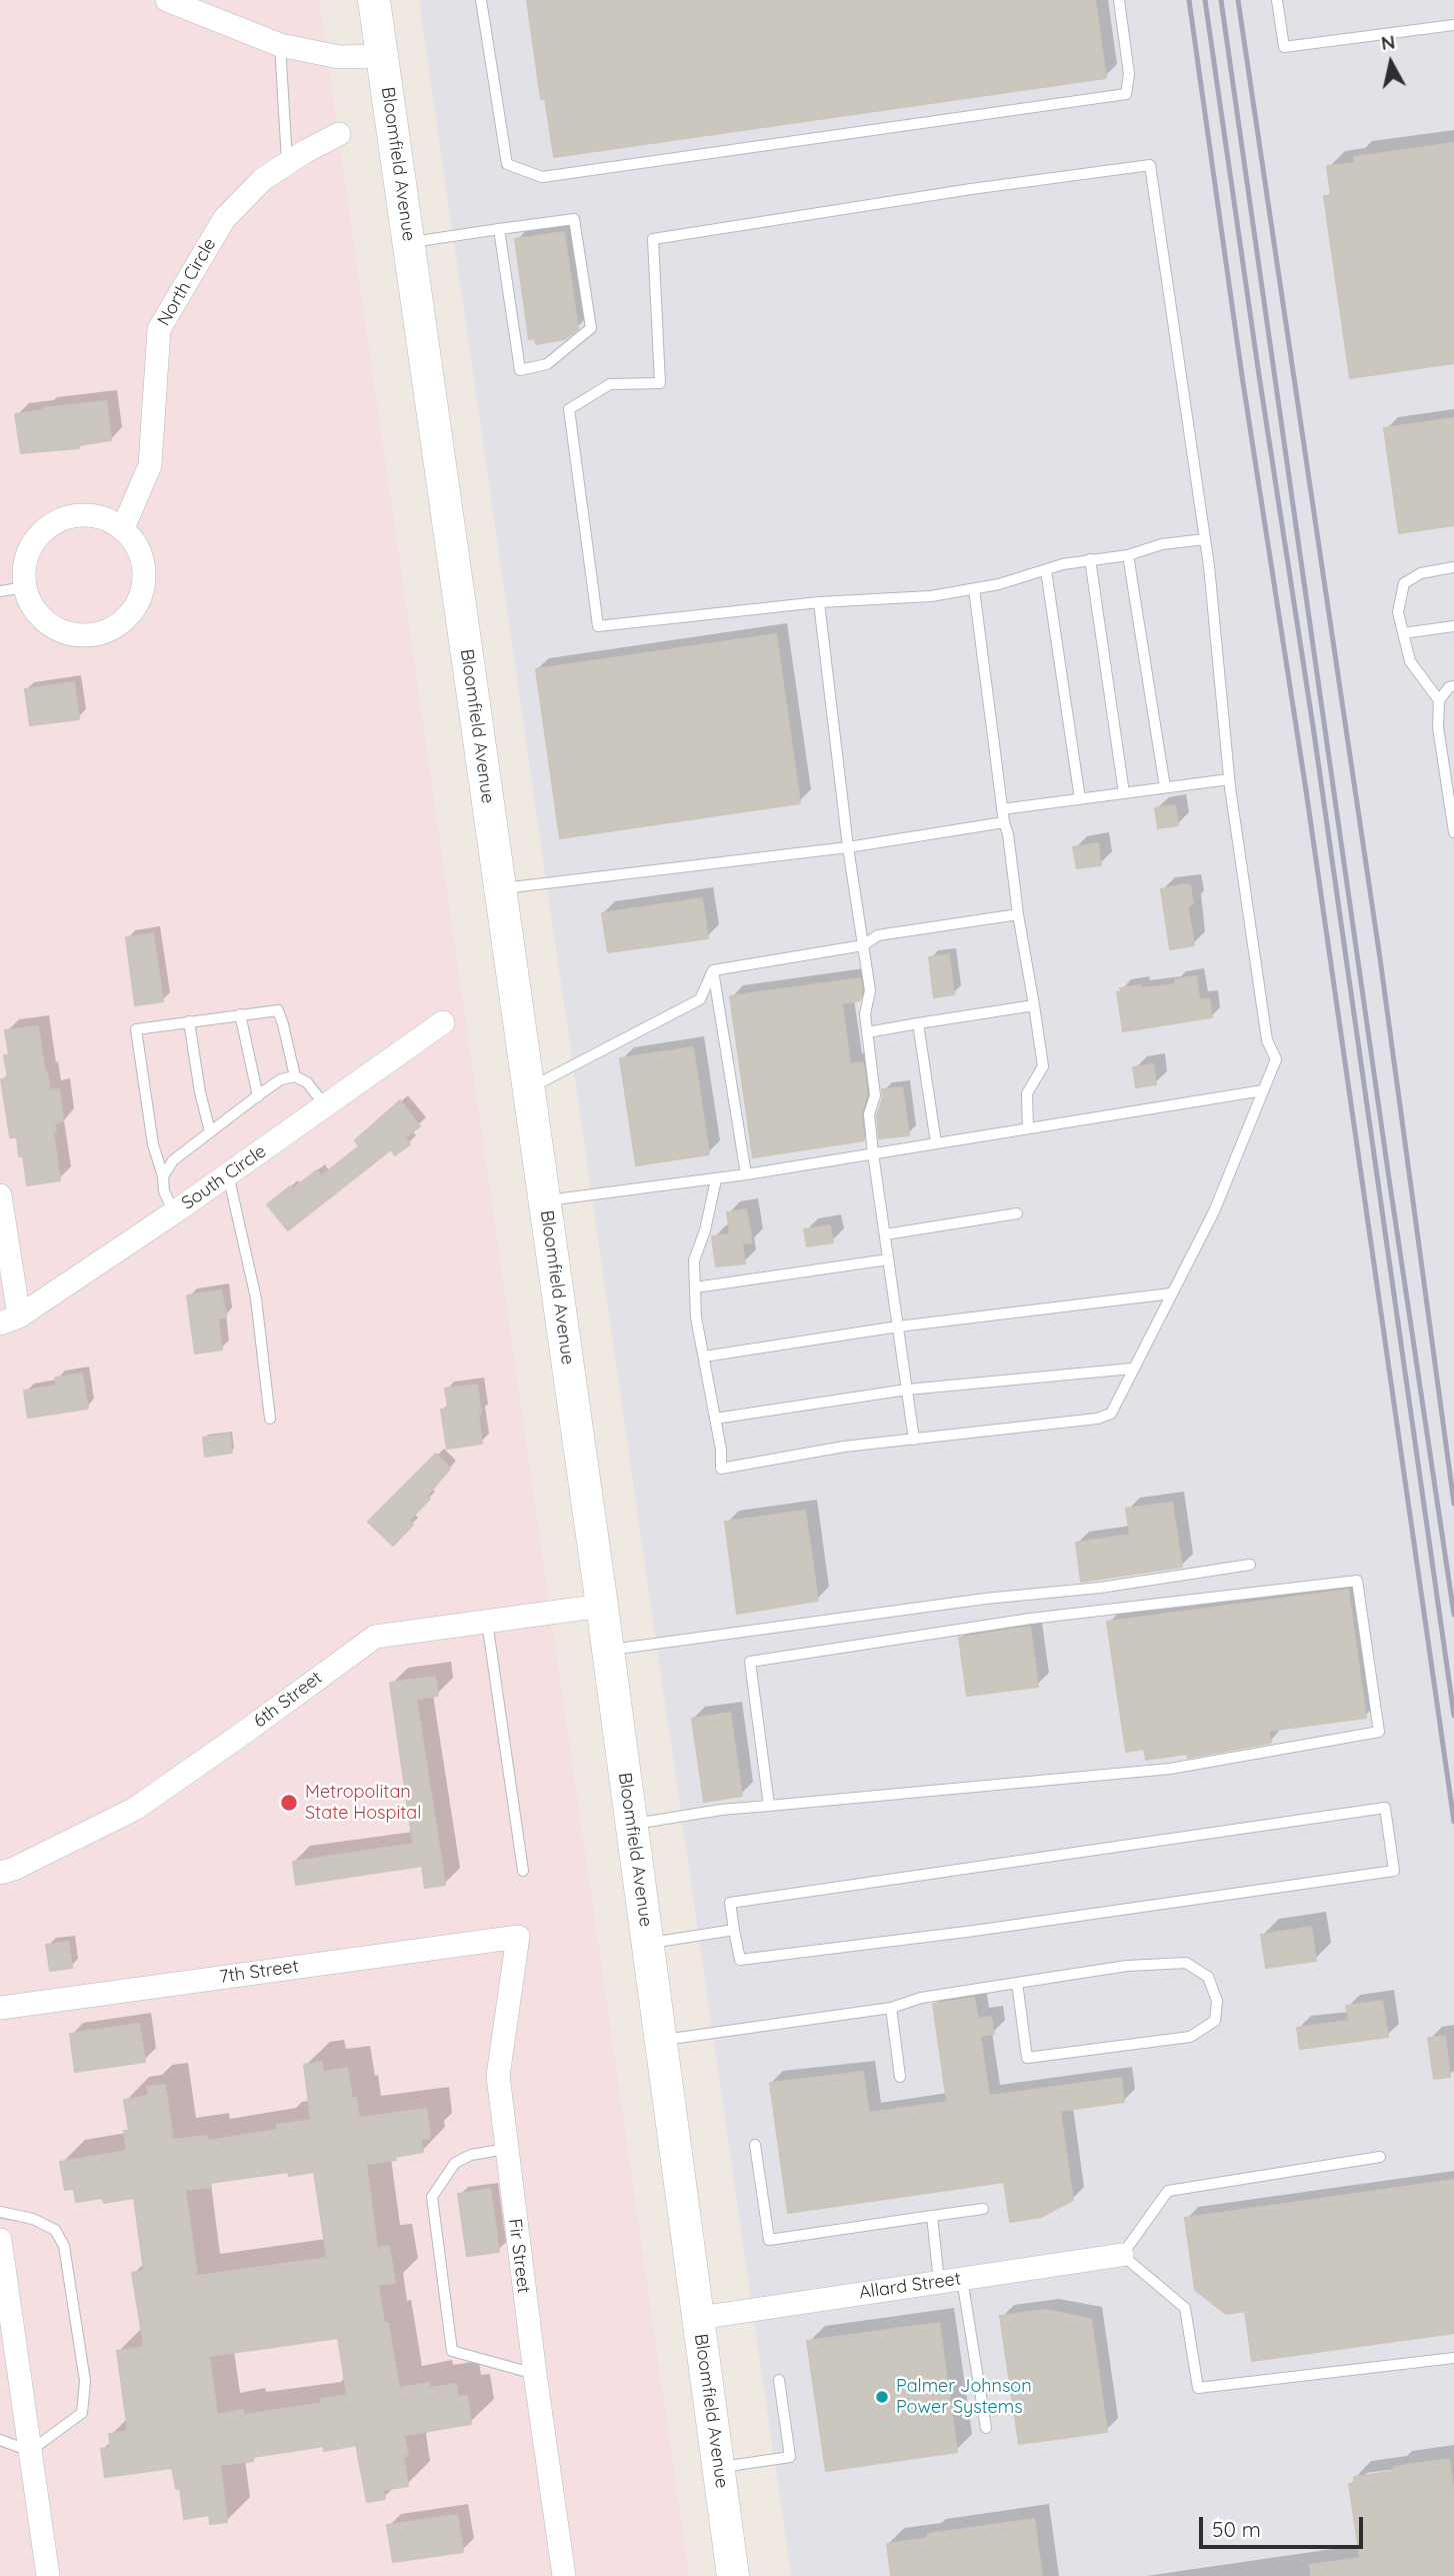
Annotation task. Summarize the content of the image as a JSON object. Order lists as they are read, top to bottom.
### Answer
{
  "streets": {
    "main road": ["Bloomfield Avenue"],
    "street": [
      "North Circle",
      "South Circle",
      "6th Street",
      "7th Street",
      "Fir Street",
      "Allard Street"
    ]
  },
  "crossings": [
    ["Bloomfield Avenue", "6th Street"],
    ["Bloomfield Avenue", "Allard Street"],
    ["7th Street", "Fir Street"]
  ],
  "places": ["Metropolitan State Hospital", "Palmer Johnson Power Systems"],
  "scale_bar": "50 m",
  "north": "top"
}
